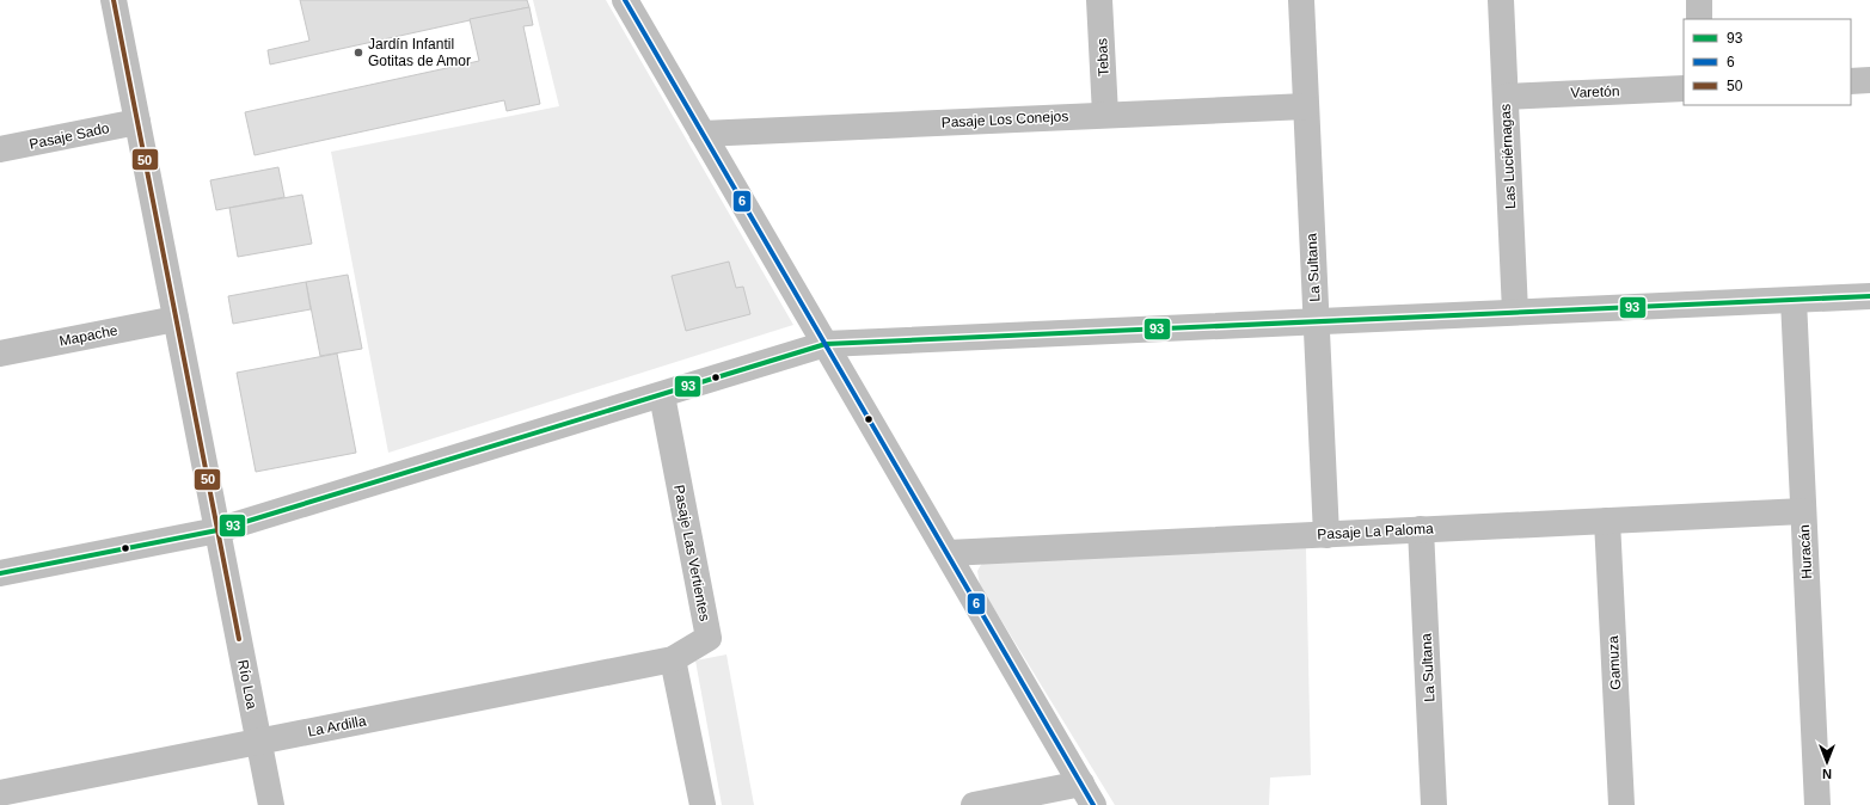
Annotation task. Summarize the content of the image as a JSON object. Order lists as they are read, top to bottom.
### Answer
{
  "streets": {
    "street": [
      "Tebas",
      "Varetón",
      "Pasaje Los Conejos",
      "Pasaje Sado",
      "Las Luciérnagas",
      "La Sultana",
      "Mapache",
      "Pasaje La Paloma",
      "Huracán",
      "Pasaje Las Vertientes",
      "Gamuza",
      "Río Loa",
      "La Ardilla"
    ]
  },
  "crossings": [
    ["Tebas", "Pasaje Los Conejos"],
    ["Varetón", "Las Luciérnagas"],
    ["Pasaje Los Conejos", "La Sultana"],
    ["Pasaje Sado", "Río Loa"],
    ["La Sultana", "Pasaje La Paloma"],
    ["Mapache", "Río Loa"],
    ["Pasaje La Paloma", "Huracán"],
    ["Pasaje La Paloma", "Gamuza"],
    ["Pasaje Las Vertientes", "La Ardilla"],
    ["Río Loa", "La Ardilla"]
  ],
  "places": ["Jardín Infantil Gotitas de Amor"],
  "lines": ["transit line 6", "transit line 50", "transit line 93"],
  "legend": ["93", "6", "50"],
  "north": "bottom"
}
